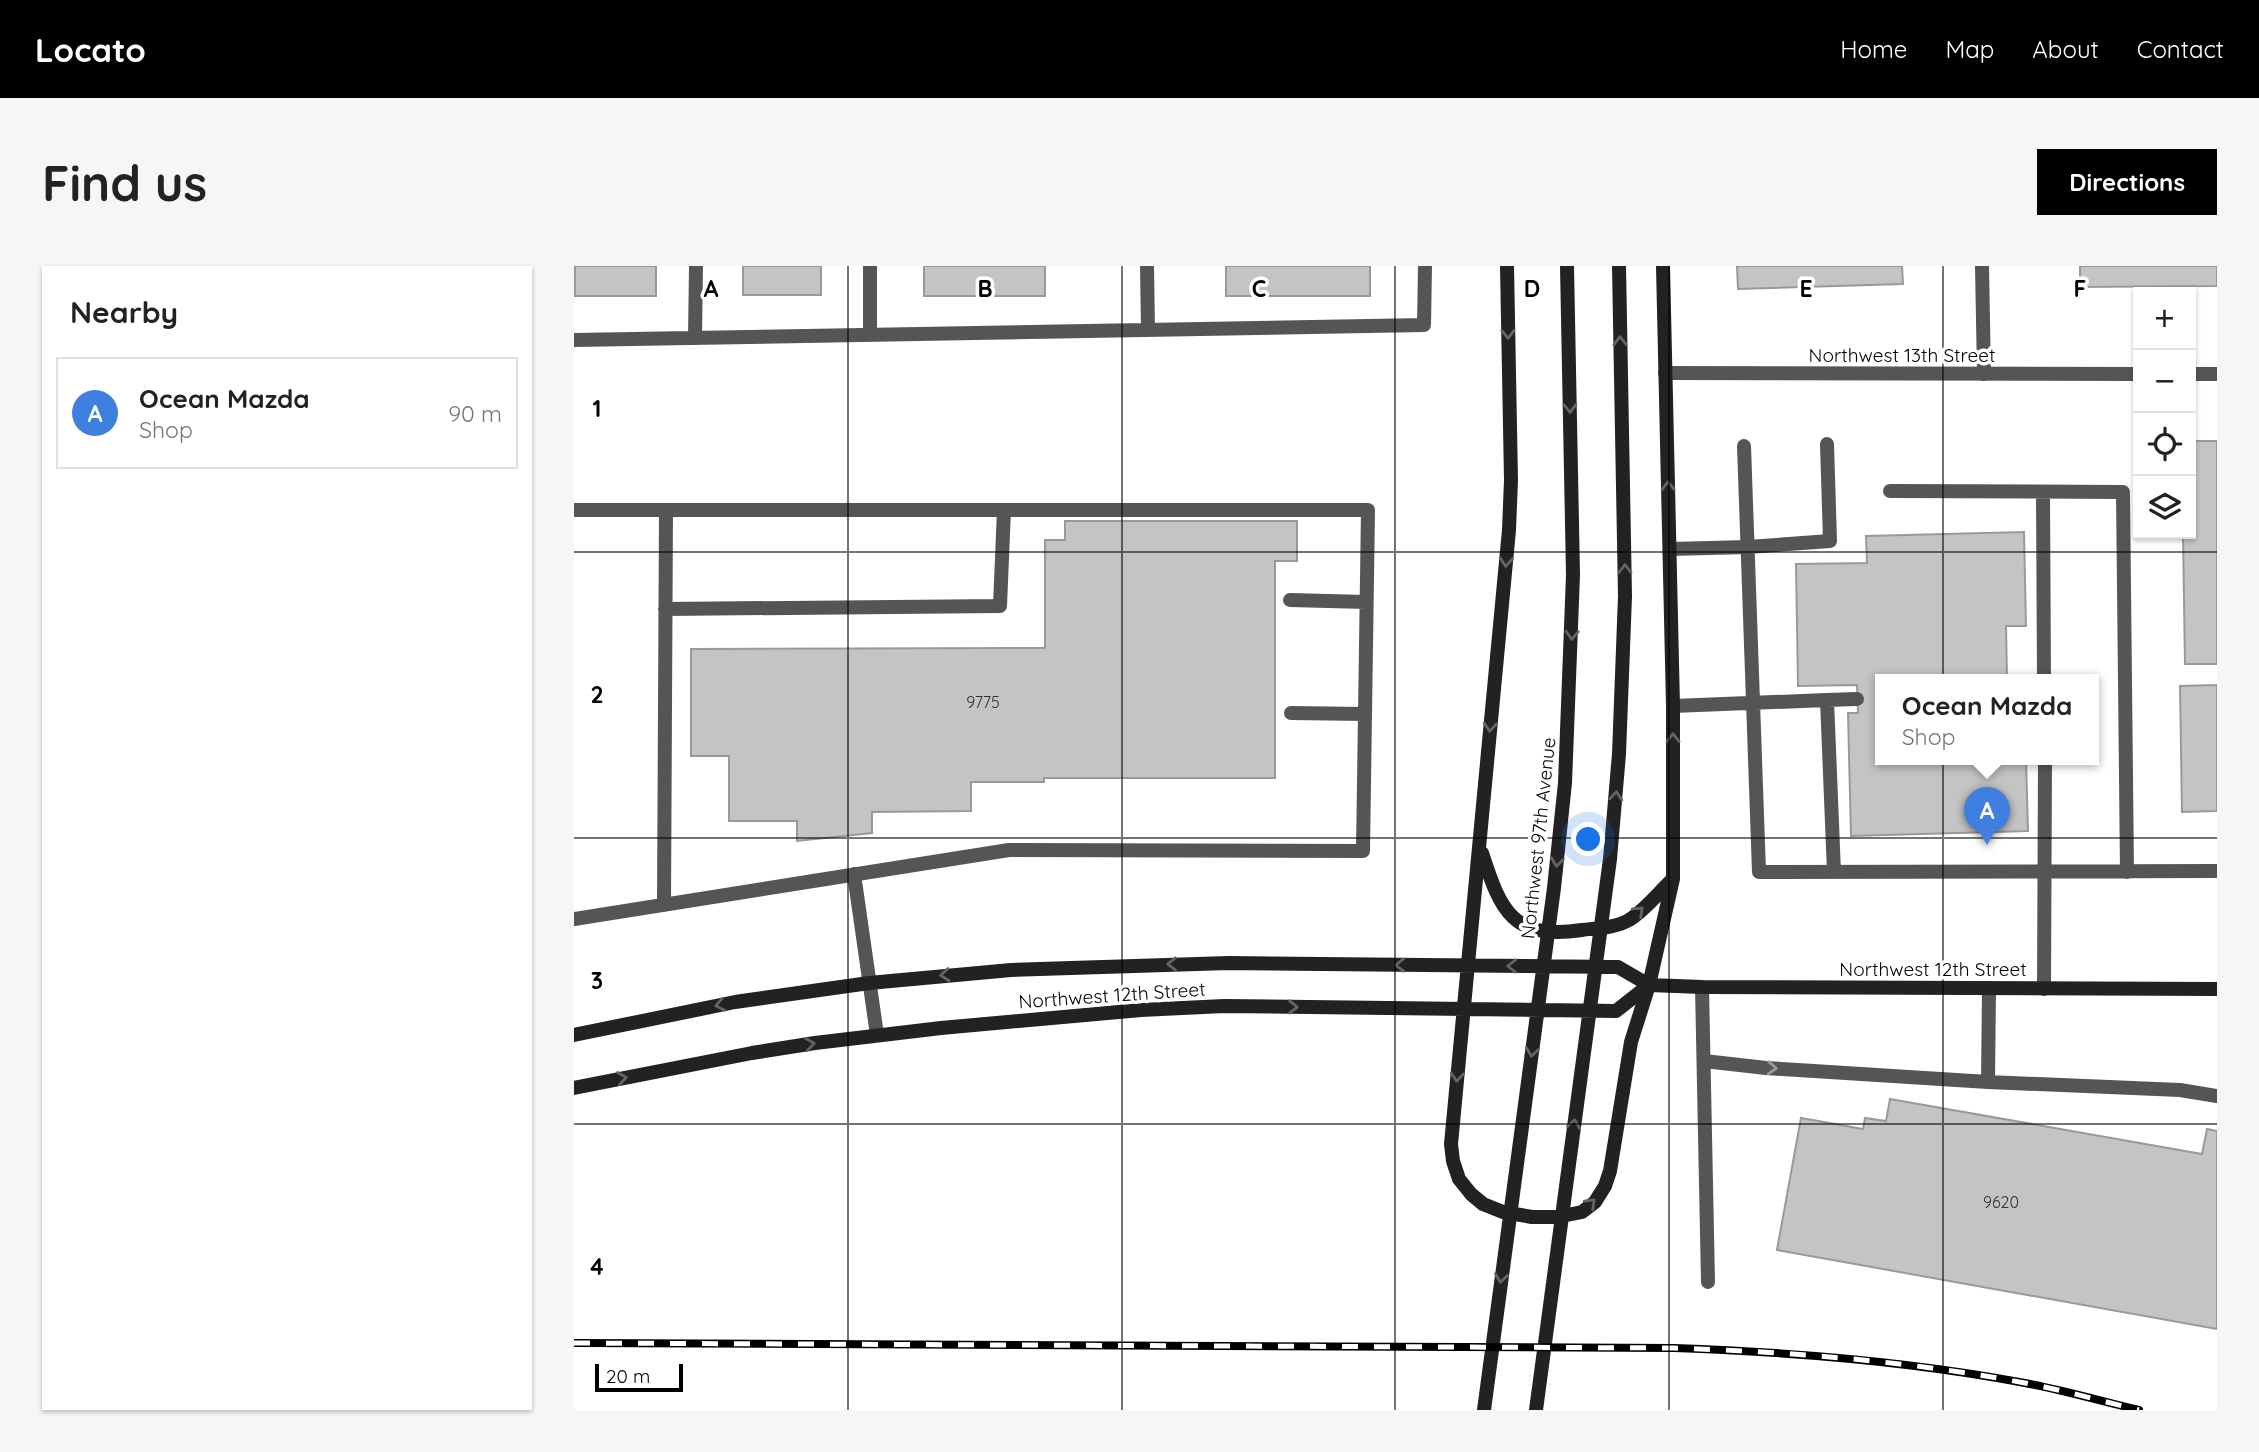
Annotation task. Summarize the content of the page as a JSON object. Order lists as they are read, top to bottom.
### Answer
{
  "streets": {
    "street": ["Northwest 13th Street", "Northwest 97th Avenue", "Northwest 12th Street"]
  },
  "house_numbers": ["9775", "9620"],
  "scale_bar": "20 m",
  "page": {
    "header": "Locato",
    "nav": [
      "Home",
      "Map",
      "About",
      "Contact"
    ],
    "buttons": "Directions",
    "title": "Find us",
    "heading": "Nearby",
    "map_buttons": ["+", "−"],
    "list": [
      {
        "mark": "A",
        "name": "Ocean Mazda",
        "note": "Shop",
        "value": "90 m"
      }
    ],
    "popup": ["Ocean Mazda", "Shop"],
    "pins": "A",
    "scale": "20 m"
  },
  "grid": {
    "columns": [
      "A",
      "B",
      "C",
      "D",
      "E",
      "F"
    ],
    "rows": [
      "1",
      "2",
      "3",
      "4"
    ]
  }
}
